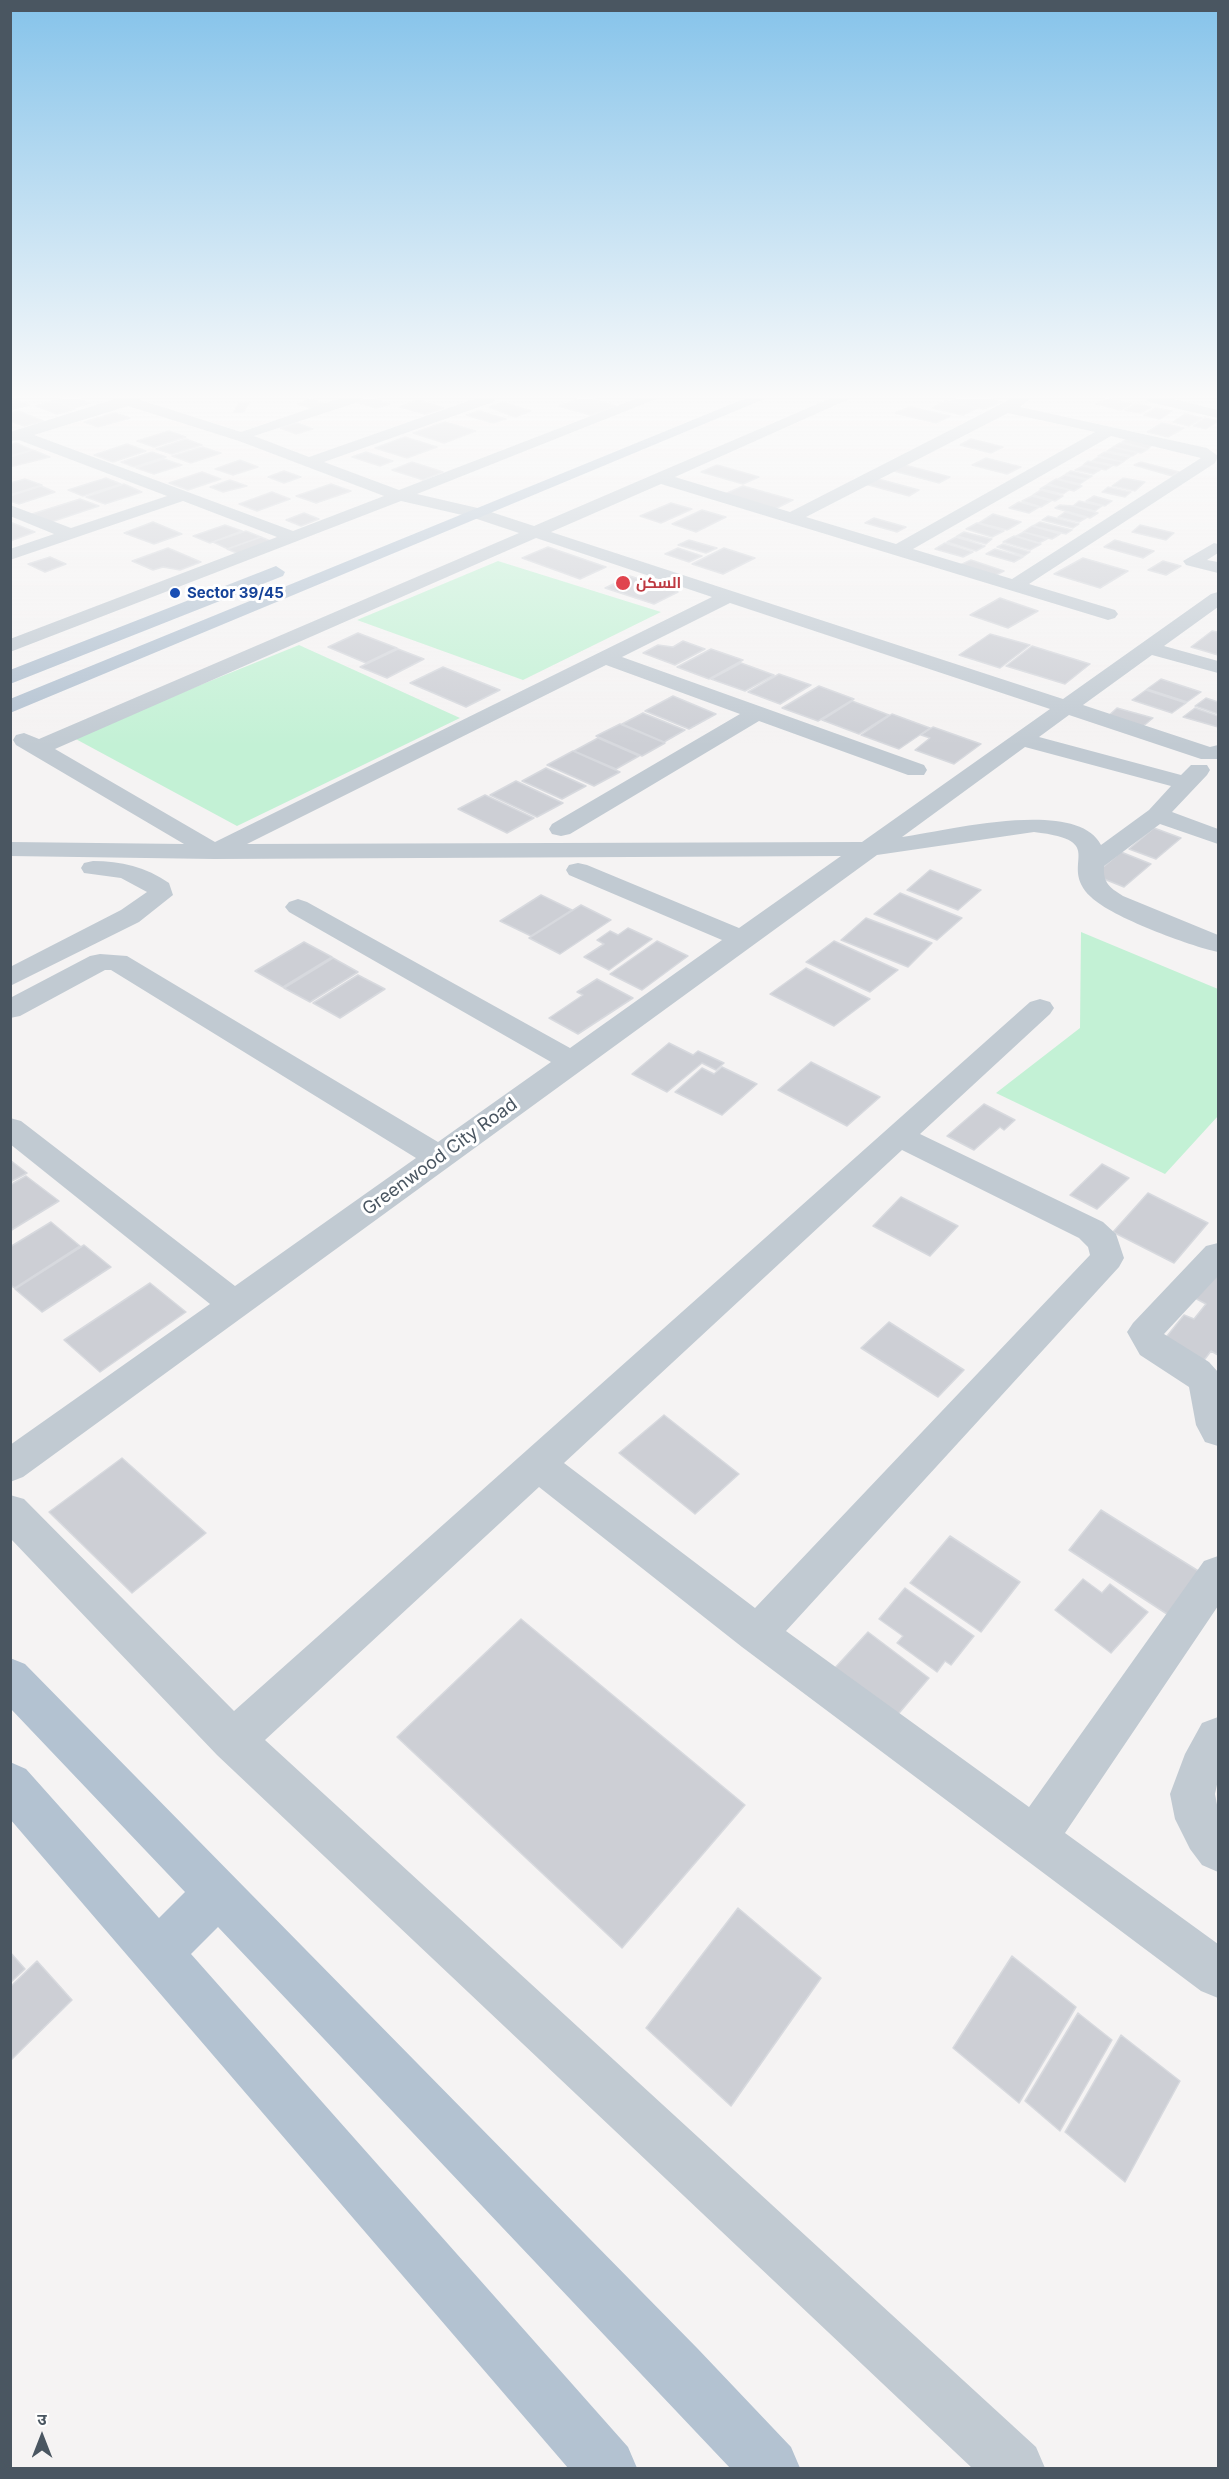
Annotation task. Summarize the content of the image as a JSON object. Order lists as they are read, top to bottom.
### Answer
{
  "streets": {
    "street": ["Greenwood City Road"]
  },
  "places": ["السكن", "Sector 39/45"],
  "north": "top"
}
